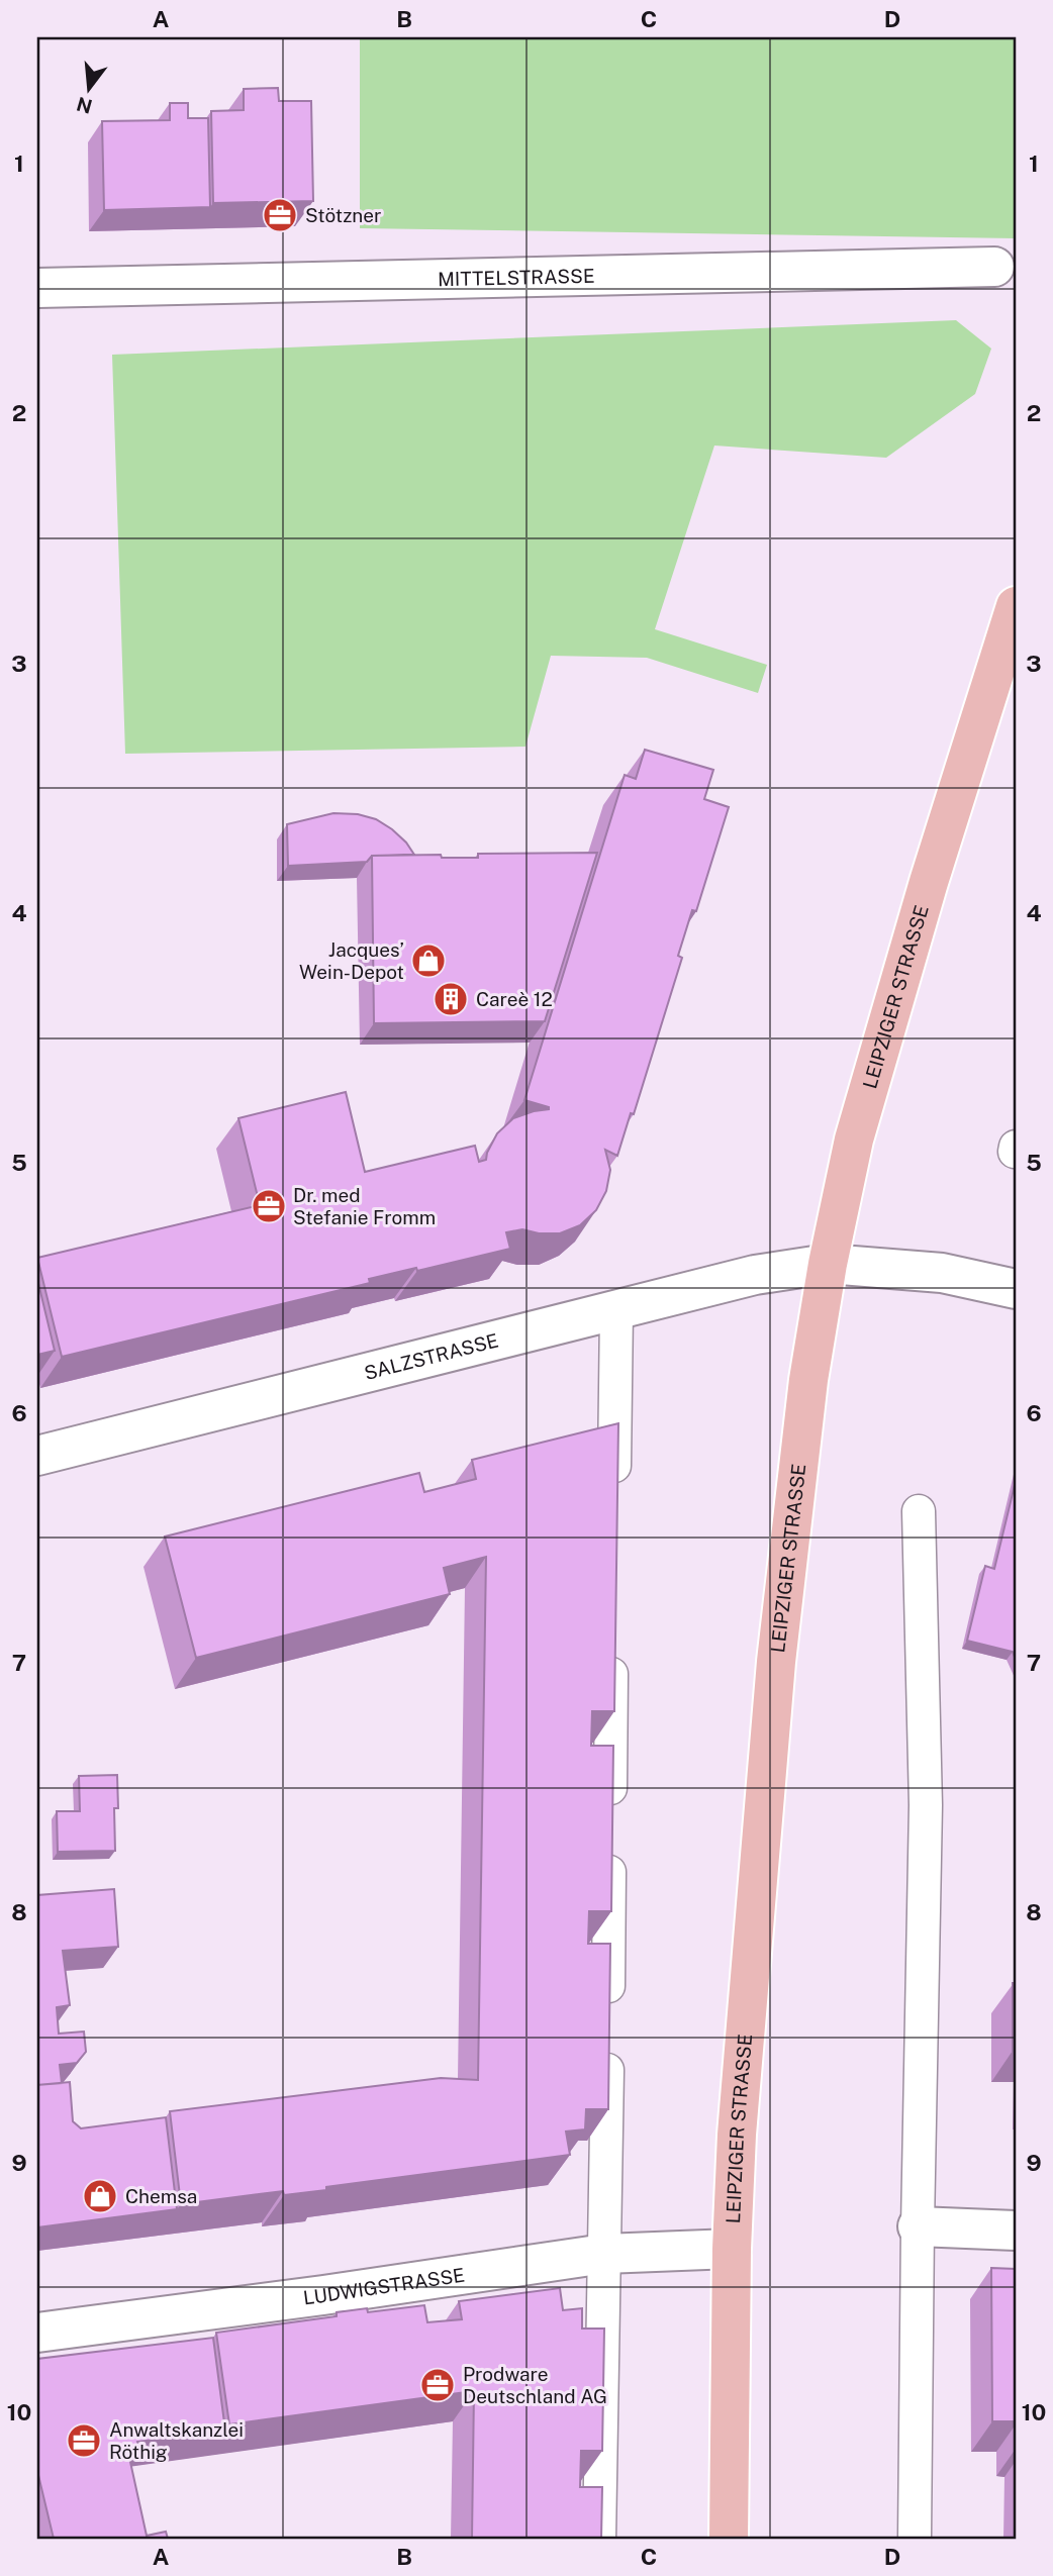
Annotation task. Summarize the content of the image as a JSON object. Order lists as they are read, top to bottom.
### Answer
{
  "streets": {
    "main road": ["LEIPZIGER STRASSE"],
    "street": ["MITTELSTRASSE", "SALZSTRASSE", "LUDWIGSTRASSE"]
  },
  "crossings": [
    ["LEIPZIGER STRASSE", "SALZSTRASSE"],
    ["LEIPZIGER STRASSE", "LUDWIGSTRASSE"]
  ],
  "places": {
    "office": [
      "Stötzner",
      "Dr. med Stefanie Fromm",
      "Prodware Deutschland AG",
      "Anwaltskanzlei Röthig"
    ],
    "shop": ["Jacques’ Wein-Depot", "Chemsa"],
    "building": ["Careè 12"]
  },
  "north": "bottom",
  "grid": {
    "columns": [
      "A",
      "B",
      "C",
      "D"
    ],
    "rows": [
      "1",
      "2",
      "3",
      "4",
      "5",
      "6",
      "7",
      "8",
      "9",
      "10"
    ]
  }
}
